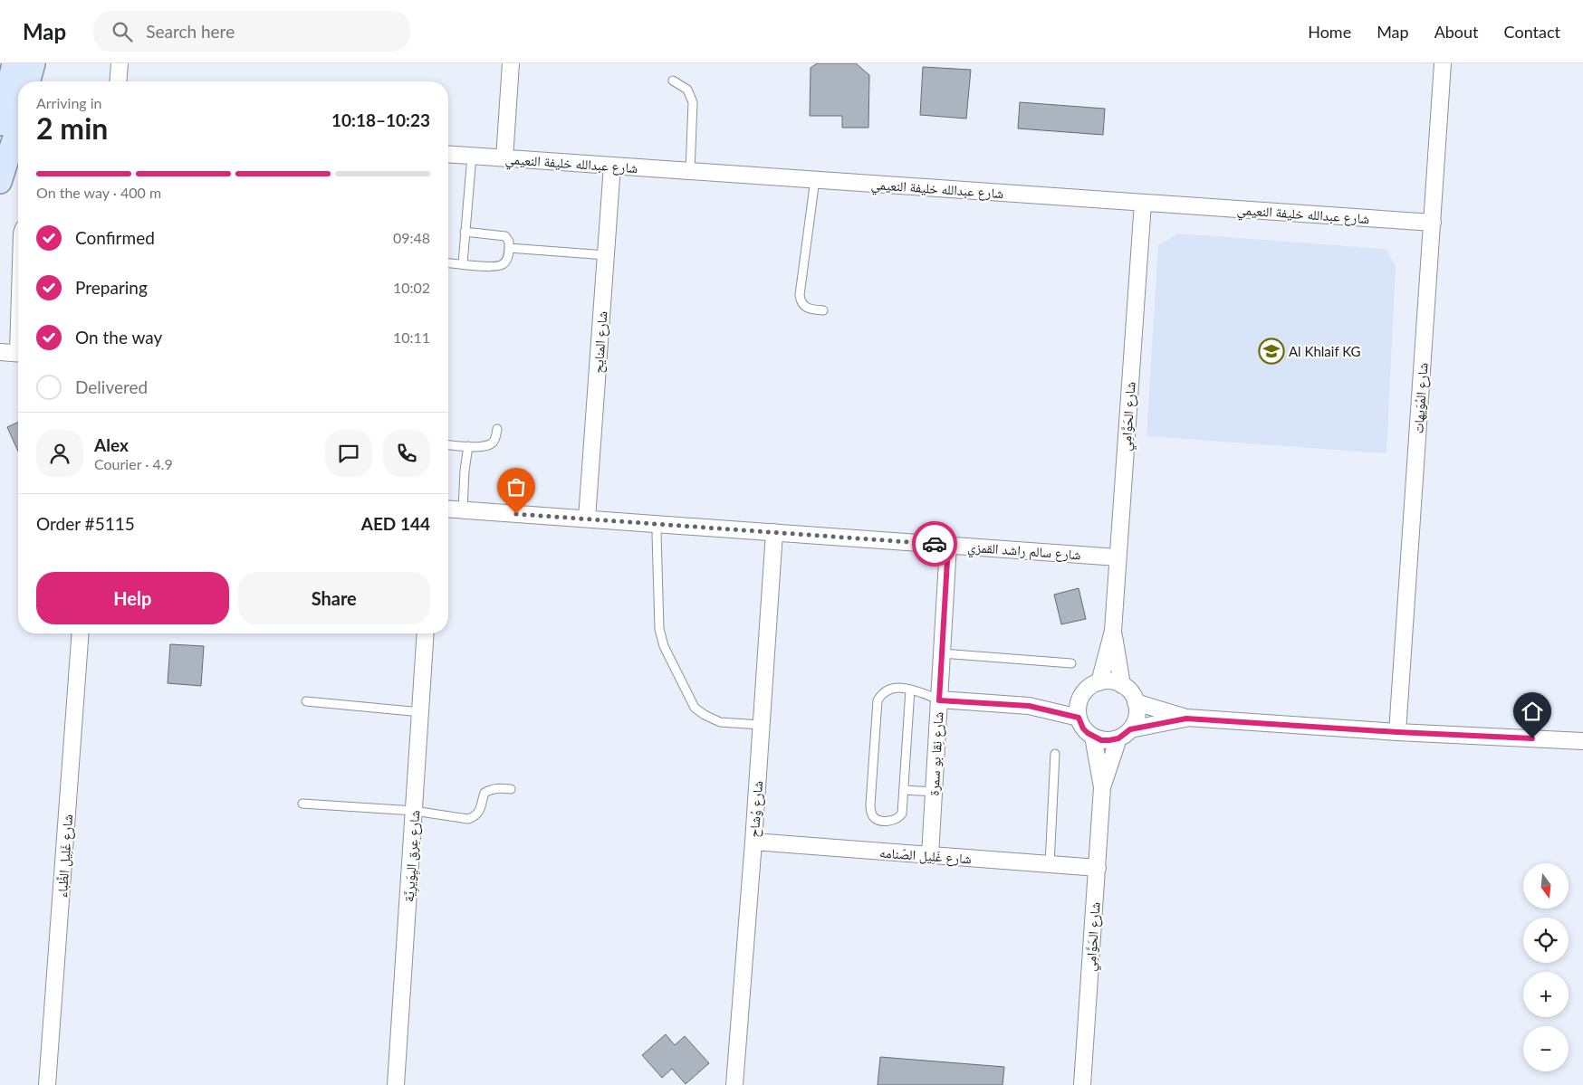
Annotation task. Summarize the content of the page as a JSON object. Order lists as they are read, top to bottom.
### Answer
{
  "streets": {
    "street": [
      "شارع عبدالله خليفة النعيمي",
      "شارع المنايح",
      "شارع المُوَيهات",
      "شارع الحَوَّامِي",
      "شارع سالم راشد القمزي",
      "شارع نِقا بو سمرة",
      "شارع وُشاح",
      "شارع غَلِيل الصّنامه",
      "شارع غَلِيل الظِّباء",
      "شارع عِرق اليِوَيرِيَّة"
    ]
  },
  "crossings": [
    ["شارع عبدالله خليفة النعيمي", "شارع المنايح"],
    ["شارع عبدالله خليفة النعيمي", "شارع المُوَيهات"],
    ["شارع عبدالله خليفة النعيمي", "شارع الحَوَّامِي"],
    ["شارع المنايح", "شارع سالم راشد القمزي"],
    ["شارع الحَوَّامِي", "شارع سالم راشد القمزي"],
    ["شارع الحَوَّامِي", "شارع غَلِيل الصّنامه"],
    ["شارع سالم راشد القمزي", "شارع نِقا بو سمرة"],
    ["شارع سالم راشد القمزي", "شارع وُشاح"],
    ["شارع نِقا بو سمرة", "شارع غَلِيل الصّنامه"],
    ["شارع وُشاح", "شارع غَلِيل الصّنامه"]
  ],
  "places": {
    "school or university": ["Al Khlaif KG"]
  },
  "north": "bottom",
  "page": {
    "header": "Map",
    "search": "Search here",
    "nav": [
      "Home",
      "Map",
      "About",
      "Contact"
    ],
    "heading": ["2 min", "Arriving in", "10:18–10:23"],
    "panel": [
      "Alex",
      "Courier · 4.9",
      "Order #5115",
      "AED 144"
    ],
    "bar": "On the way · 400 m",
    "list": [
      ["Confirmed", "09:48"],
      ["Preparing", "10:02"],
      ["On the way", "10:11"],
      "Delivered"
    ],
    "buttons": ["Help", "Share"],
    "map_buttons": ["+", "−"]
  }
}
